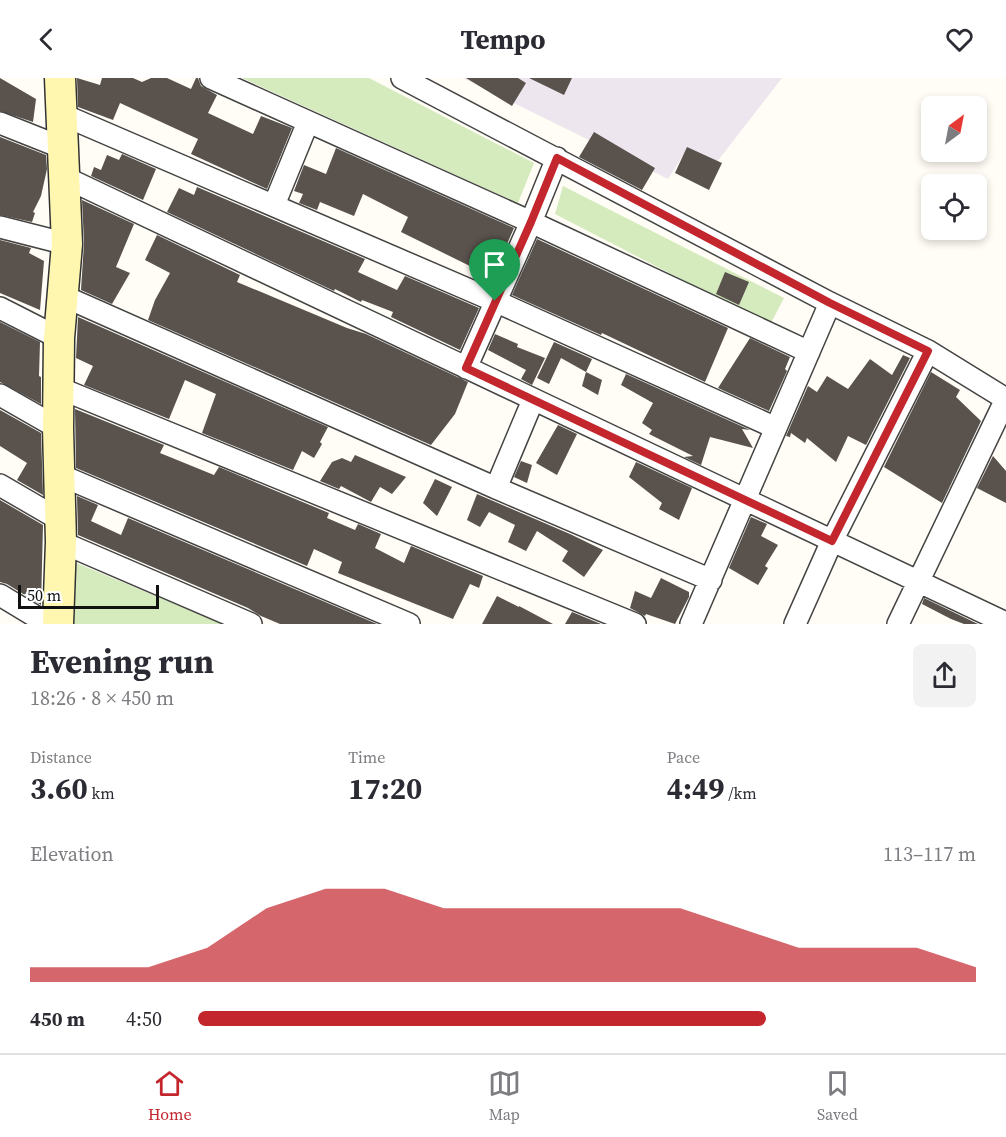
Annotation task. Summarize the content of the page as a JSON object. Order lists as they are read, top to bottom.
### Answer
{
  "scale_bar": "50 m",
  "north": "top right",
  "page": {
    "header": "Tempo",
    "scale": "50 m",
    "heading": ["Evening run", "18:26 · 8 × 450 m"],
    "stats": [
      ["Distance", "3.60 km"],
      ["Time", "17:20"],
      ["Pace", "4:49 /km"]
    ],
    "chart": ["Elevation", "113–117 m"],
    "list": [
      {
        "name": "450 m",
        "note": "4:50"
      }
    ],
    "tabs": ["Home", "Map", "Saved"]
  }
}
